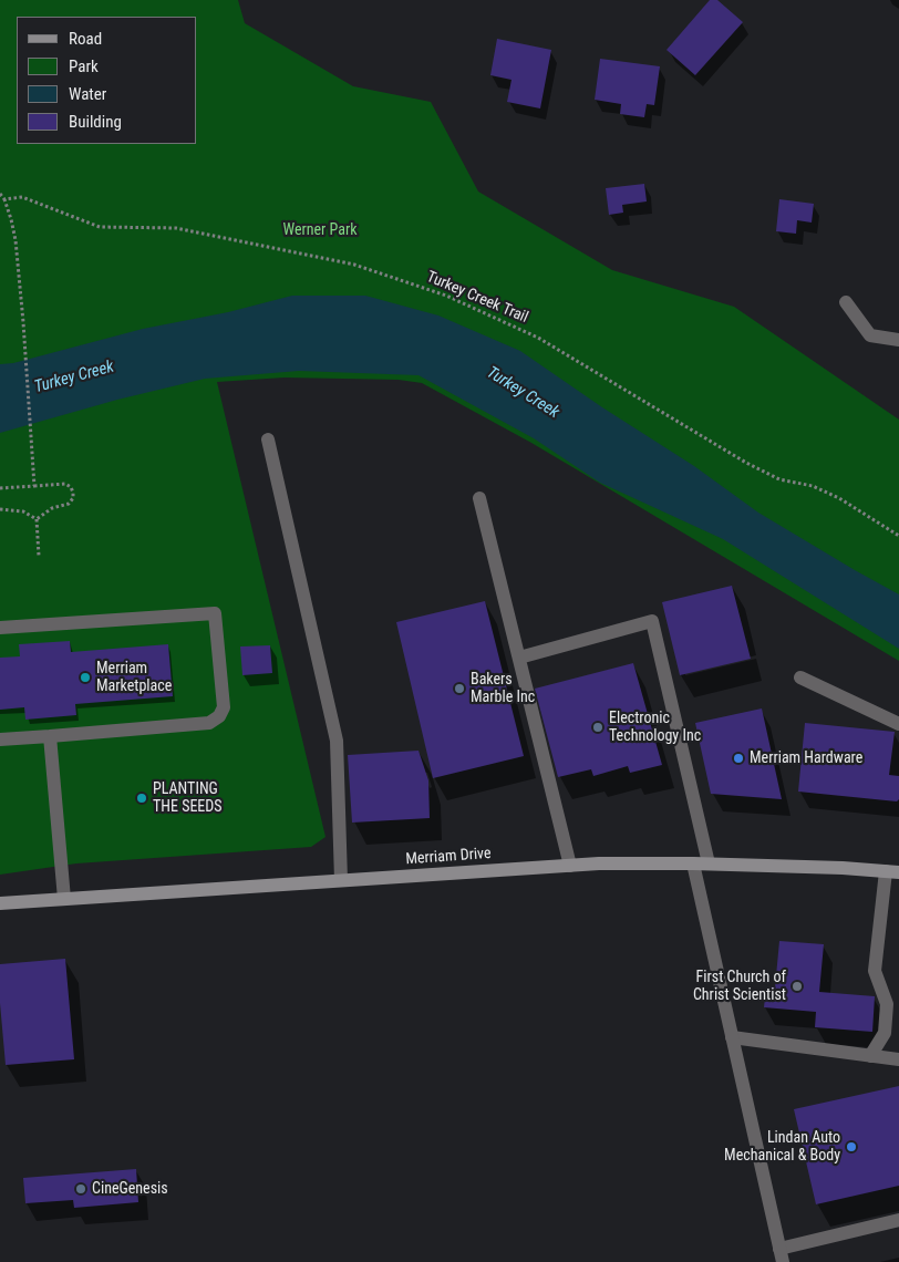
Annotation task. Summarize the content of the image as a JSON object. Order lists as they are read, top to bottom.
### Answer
{
  "streets": {
    "main road": ["Merriam Drive"],
    "path": ["Turkey Creek Trail"]
  },
  "water": ["Turkey Creek"],
  "parks": ["Werner Park"],
  "places": [
    "Merriam Marketplace",
    "Bakers Marble Inc",
    "Electronic Technology Inc",
    "Merriam Hardware",
    "PLANTING THE SEEDS",
    "First Church of Christ Scientist",
    "Lindan Auto Mechanical & Body",
    "CineGenesis"
  ],
  "legend": [
    "Road",
    "Park",
    "Water",
    "Building"
  ]
}
